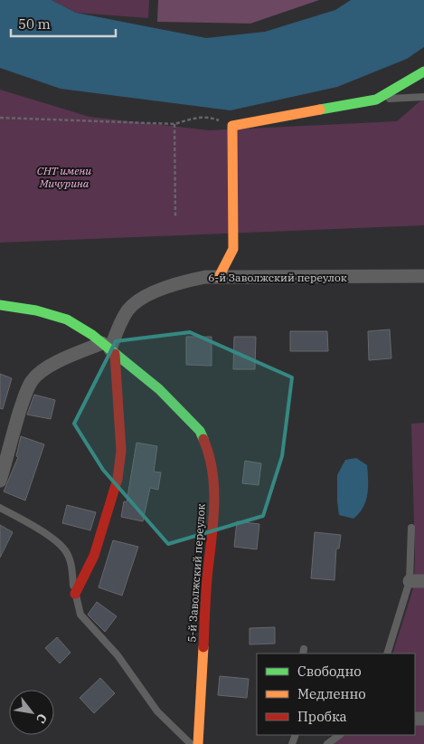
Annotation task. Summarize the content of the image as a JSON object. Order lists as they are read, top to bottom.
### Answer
{
  "streets": {
    "street": ["6-й Заволжский переулок", "5-й Заволжский переулок"]
  },
  "crossings": [
    ["6-й Заволжский переулок", "5-й Заволжский переулок"]
  ],
  "parks": ["СНТ имени Мичурина"],
  "legend": ["Свободно", "Медленно", "Пробка"],
  "scale_bar": "50 m",
  "north": "bottom right"
}
